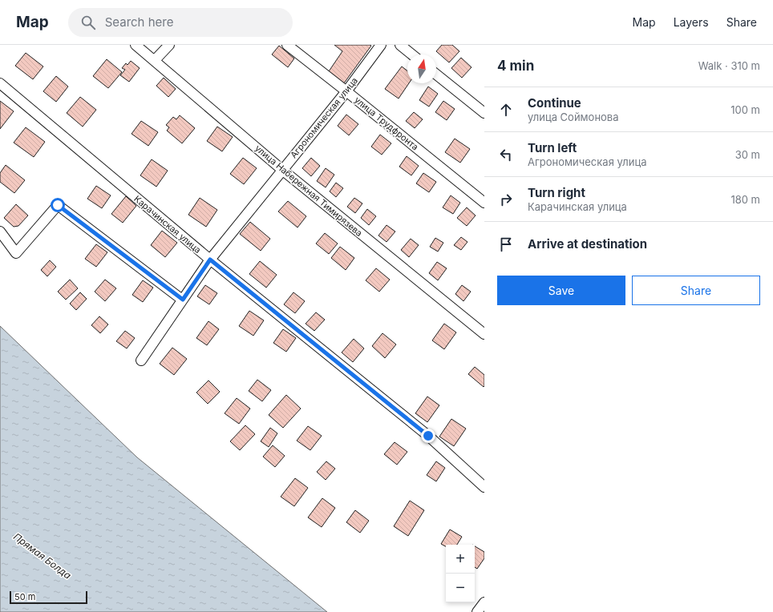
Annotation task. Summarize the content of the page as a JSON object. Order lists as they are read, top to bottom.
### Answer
{
  "streets": {
    "street": [
      "Агрономическая улица",
      "улица Трудфронта",
      "улица Набережная Тимирязева",
      "Карачинская улица"
    ]
  },
  "crossings": [
    ["Агрономическая улица", "улица Трудфронта"],
    ["Агрономическая улица", "улица Набережная Тимирязева"],
    ["Агрономическая улица", "Карачинская улица"]
  ],
  "water": ["Прямая Болда"],
  "scale_bar": "50 m",
  "north": "top",
  "page": {
    "header": "Map",
    "search": "Search here",
    "nav": ["Map", "Layers", "Share"],
    "heading": ["4 min", "Walk · 310 m"],
    "list": [
      ["Continue", "улица Соймонова", "100 m"],
      ["Turn left", "Агрономическая улица", "30 m"],
      ["Turn right", "Карачинская улица", "180 m"],
      "Arrive at destination"
    ],
    "buttons": ["Save", "Share"],
    "map_buttons": ["+", "−"],
    "scale": "50 m"
  }
}
